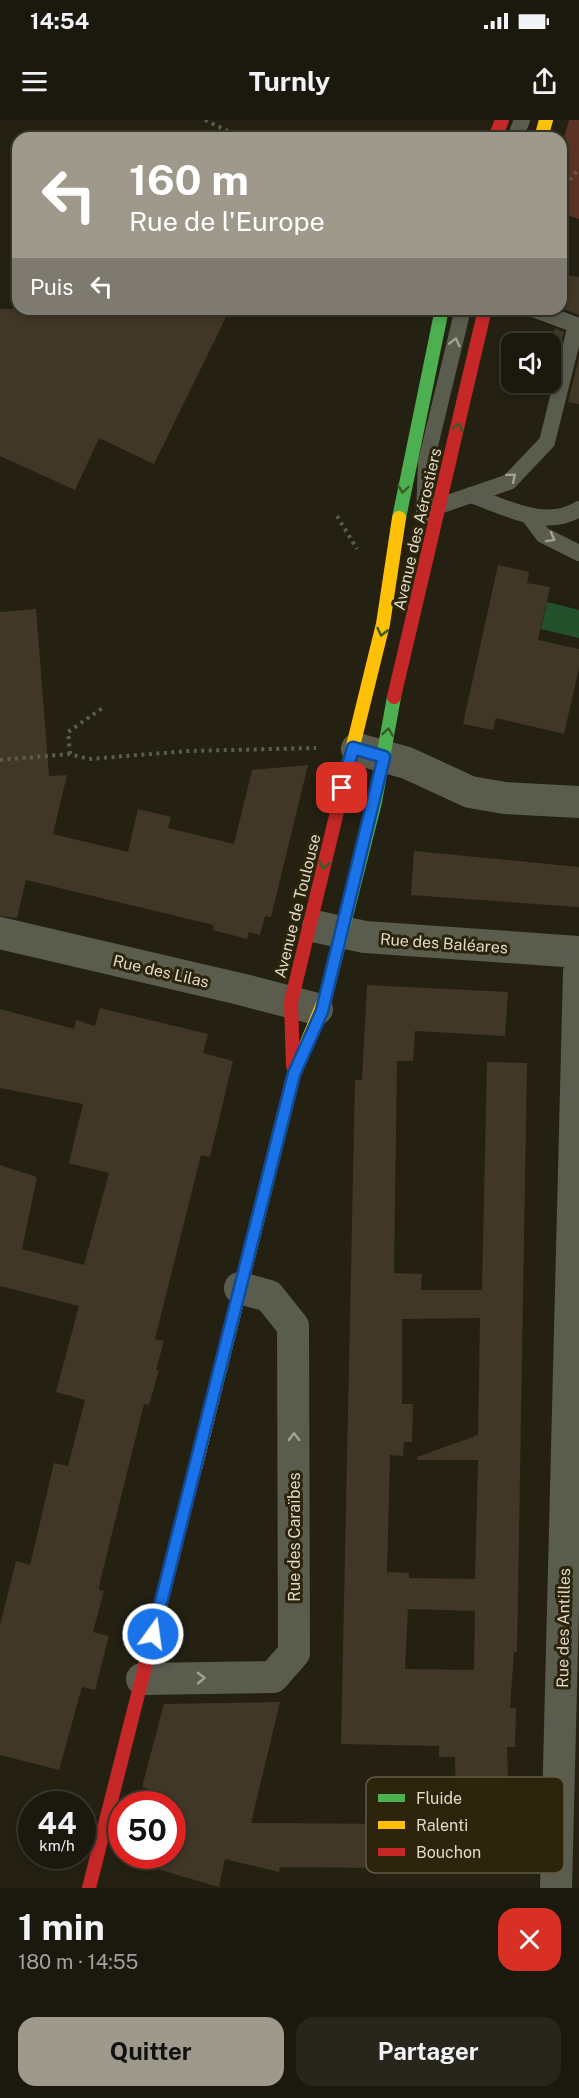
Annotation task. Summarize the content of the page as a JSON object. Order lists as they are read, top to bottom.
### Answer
{
  "streets": {
    "main road": ["Avenue des Aérostiers", "Avenue de Toulouse"],
    "street": [
      "Rue des Baléares",
      "Rue des Lilas",
      "Rue des Caraïbes",
      "Rue des Antilles"
    ]
  },
  "crossings": [
    ["Avenue des Aérostiers", "Avenue de Toulouse"],
    ["Avenue de Toulouse", "Rue des Baléares"],
    ["Avenue de Toulouse", "Rue des Lilas"],
    ["Avenue de Toulouse", "Rue des Caraïbes"]
  ],
  "legend": ["Fluide", "Ralenti", "Bouchon"],
  "page": {
    "status": "14:54",
    "header": "Turnly",
    "turn": ["160 m", "Rue de l'Europe"],
    "then": "Puis",
    "speed": "44 km/h",
    "limit": "50",
    "heading": ["1 min", "180 m · 14:55"],
    "buttons": ["Quitter", "Partager"]
  }
}
